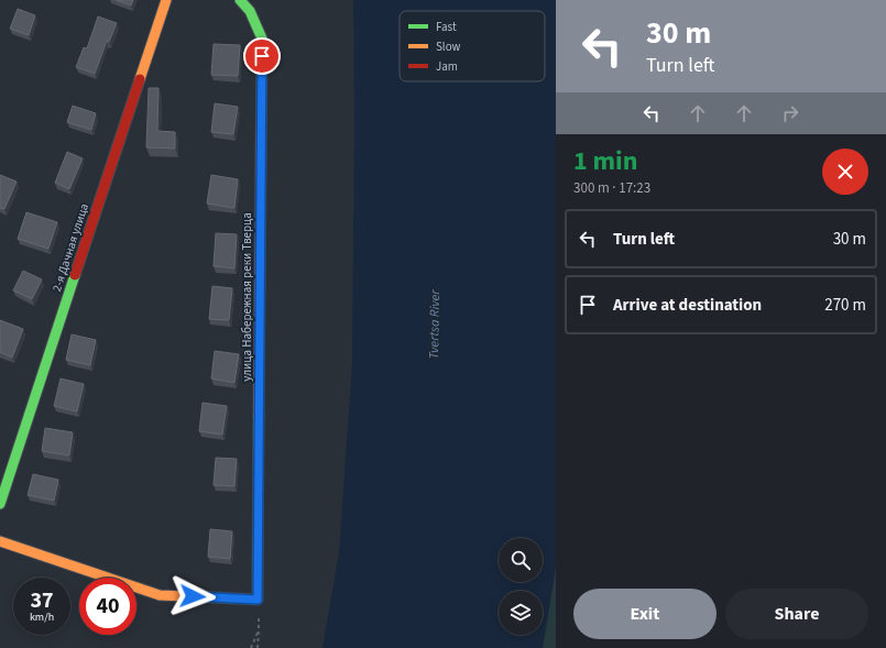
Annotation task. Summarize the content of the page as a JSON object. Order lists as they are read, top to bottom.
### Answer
{
  "streets": {
    "street": ["2-я Дачная улица", "улица Набережная реки Тверца"]
  },
  "water": ["Tvertsa River"],
  "legend": ["Fast", "Slow", "Jam"],
  "page": {
    "turn": ["30 m", "Turn left"],
    "heading": ["1 min", "300 m · 17:23"],
    "list": [
      {
        "name": "Turn left",
        "value": "30 m"
      },
      {
        "name": "Arrive at destination",
        "value": "270 m"
      }
    ],
    "speed": "37 km/h",
    "limit": "40",
    "buttons": ["Exit", "Share"]
  }
}
